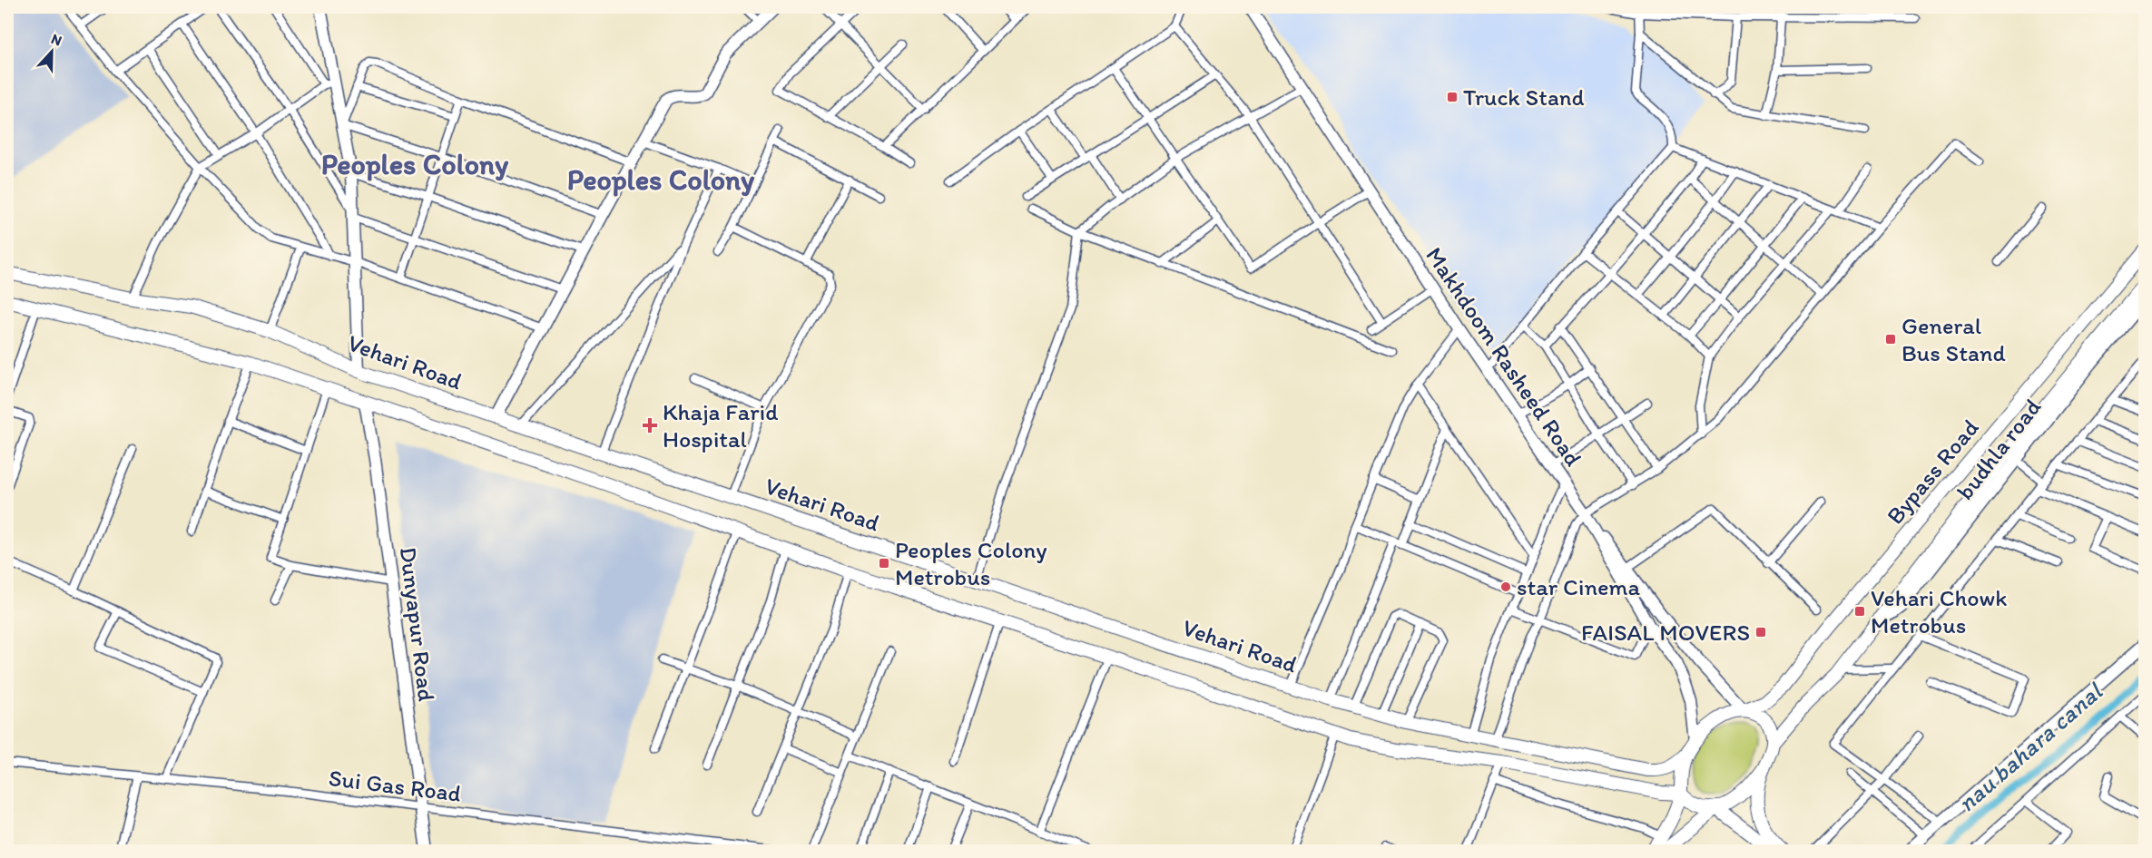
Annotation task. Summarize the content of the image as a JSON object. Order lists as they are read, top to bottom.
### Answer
{
  "streets": {
    "main road": ["Vehari Road", "Bypass Road"],
    "street": ["Makhdoom Rasheed Road", "Dunyapur Road", "Sui Gas Road"]
  },
  "crossings": [
    ["Makhdoom Rasheed Road", "Vehari Road"],
    ["Makhdoom Rasheed Road", "Bypass Road"],
    ["Vehari Road", "Bypass Road"],
    ["Dunyapur Road", "Sui Gas Road"]
  ],
  "districts": ["Peoples Colony", "Peoples Colony"],
  "water": ["nau bahara canal"],
  "places": {
    "transit": [
      "Truck Stand",
      "General Bus Stand",
      "Peoples Colony Metrobus",
      "Vehari Chowk Metrobus",
      "FAISAL MOVERS"
    ],
    "health": ["Khaja Farid Hospital"],
    "other": ["star Cinema"]
  },
  "north": "top"
}
